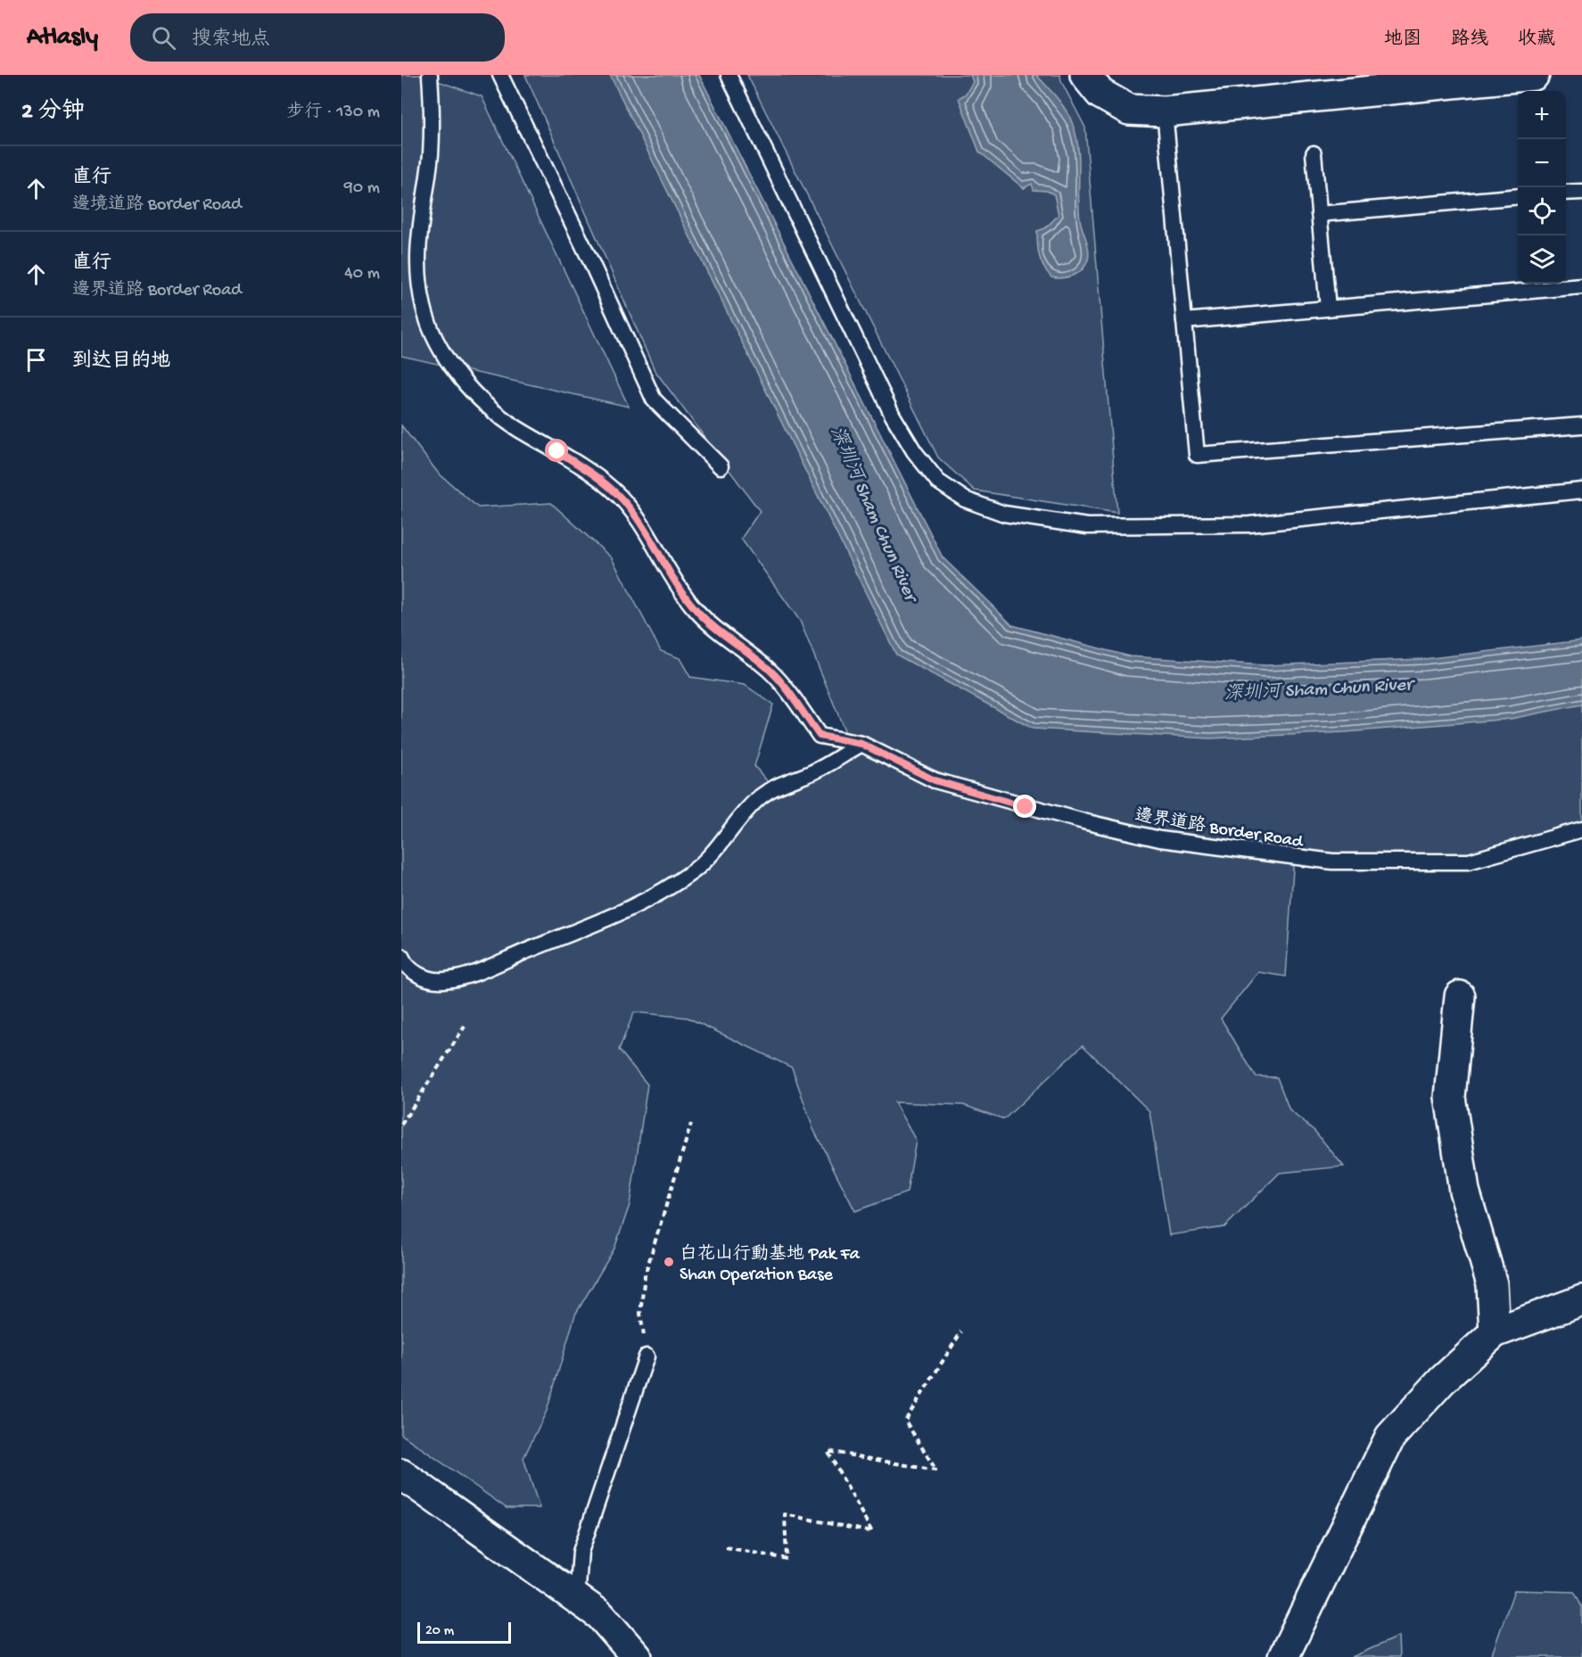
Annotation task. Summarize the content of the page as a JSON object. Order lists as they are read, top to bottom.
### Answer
{
  "streets": {
    "lane": ["邊界道路 Border Road"]
  },
  "water": ["深圳河 Sham Chun River"],
  "places": ["白花山行動基地 Pak Fa Shan Operation Base"],
  "scale_bar": "20 m",
  "page": {
    "header": "Atlasly",
    "search": "搜索地点",
    "nav": ["地图", "路线", "收藏"],
    "heading": ["2 分钟", "步行 · 130 m"],
    "map_buttons": ["+", "−"],
    "list": [
      ["直行", "邊境道路 Border Road", "90 m"],
      ["直行", "邊界道路 Border Road", "40 m"],
      "到达目的地"
    ],
    "scale": "20 m"
  }
}
